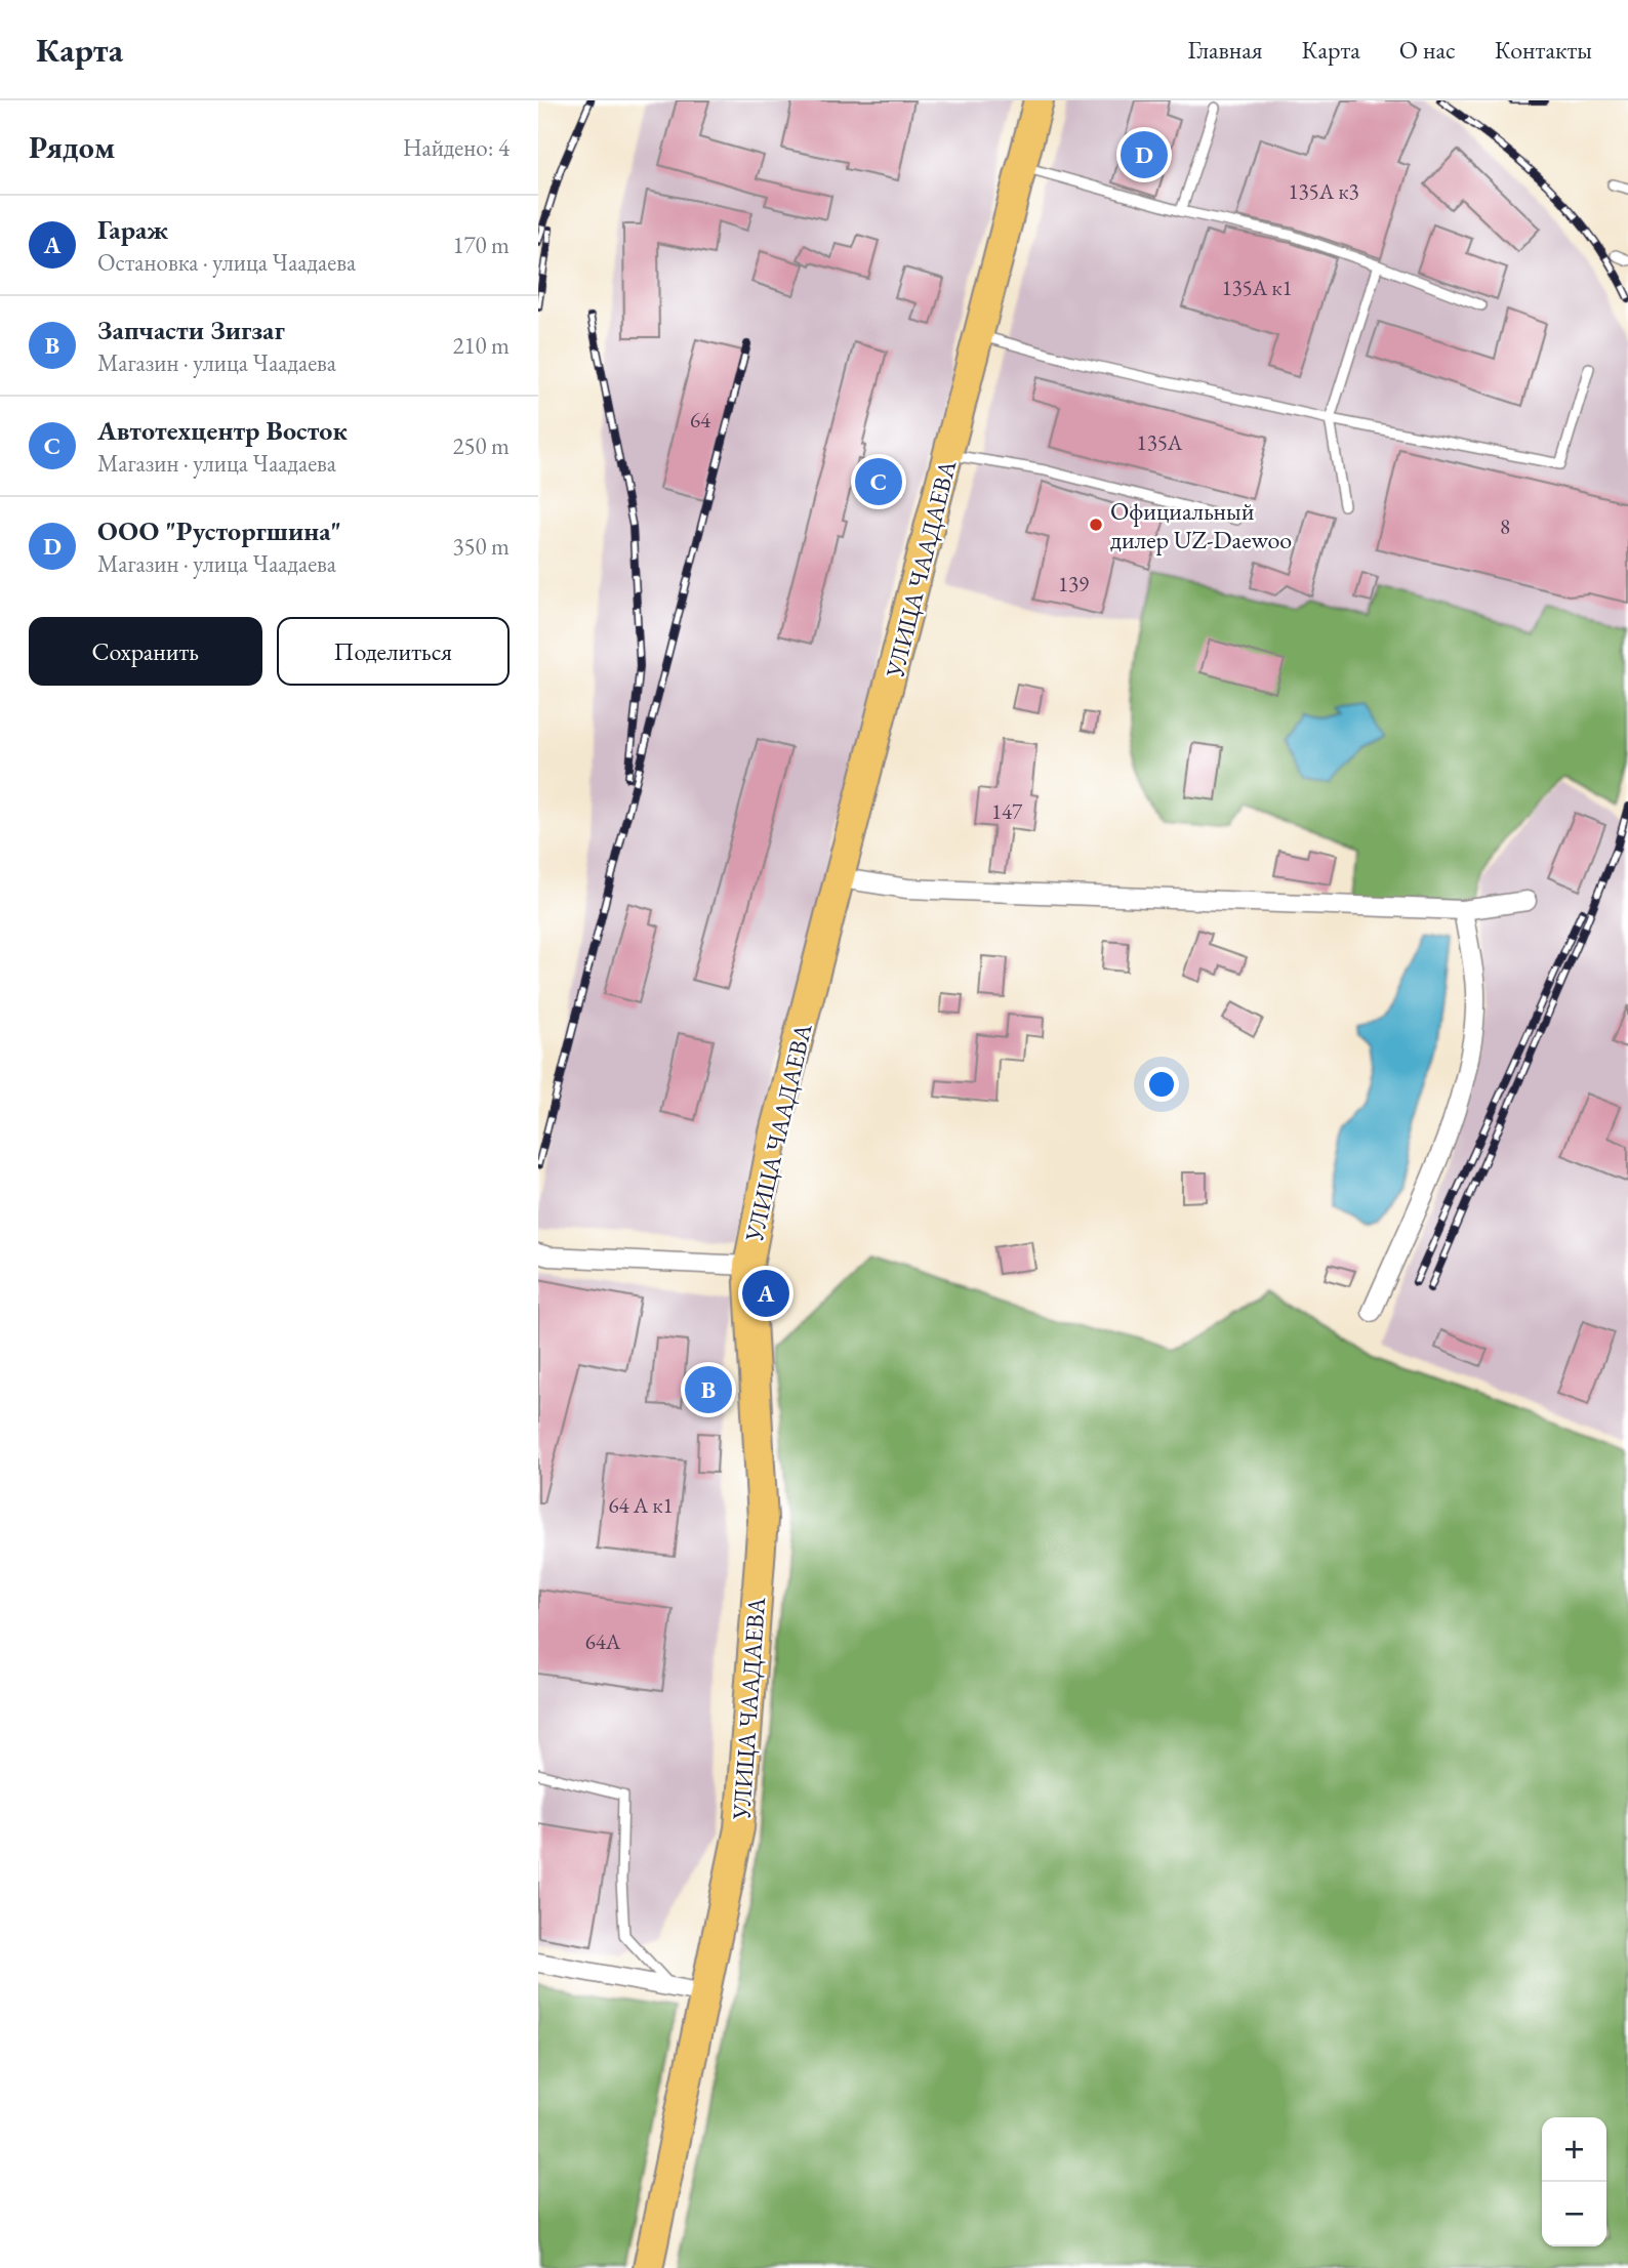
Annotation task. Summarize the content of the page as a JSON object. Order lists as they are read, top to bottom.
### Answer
{
  "streets": {
    "main road": ["УЛИЦА ЧААДАЕВА"]
  },
  "places": ["Официальный дилер UZ-Daewoo"],
  "house_numbers": [
    "135А к3",
    "135А к1",
    "64",
    "135А",
    "8",
    "139",
    "147",
    "64 А к1",
    "64А"
  ],
  "page": {
    "header": "Карта",
    "nav": [
      "Главная",
      "Карта",
      "О нас",
      "Контакты"
    ],
    "heading": ["Рядом", "Найдено: 4"],
    "pins": [
      "D",
      "C",
      "A",
      "B"
    ],
    "list": [
      {
        "mark": "A",
        "name": "Гараж",
        "note": "Остановка · улица Чаадаева",
        "value": "170 m"
      },
      {
        "mark": "B",
        "name": "Запчасти Зигзаг",
        "note": "Магазин · улица Чаадаева",
        "value": "210 m"
      },
      {
        "mark": "C",
        "name": "Автотехцентр Восток",
        "note": "Магазин · улица Чаадаева",
        "value": "250 m"
      },
      {
        "mark": "D",
        "name": "ООО \"Русторгшина\"",
        "note": "Магазин · улица Чаадаева",
        "value": "350 m"
      }
    ],
    "buttons": ["Сохранить", "Поделиться"],
    "map_buttons": ["+", "−"]
  }
}
